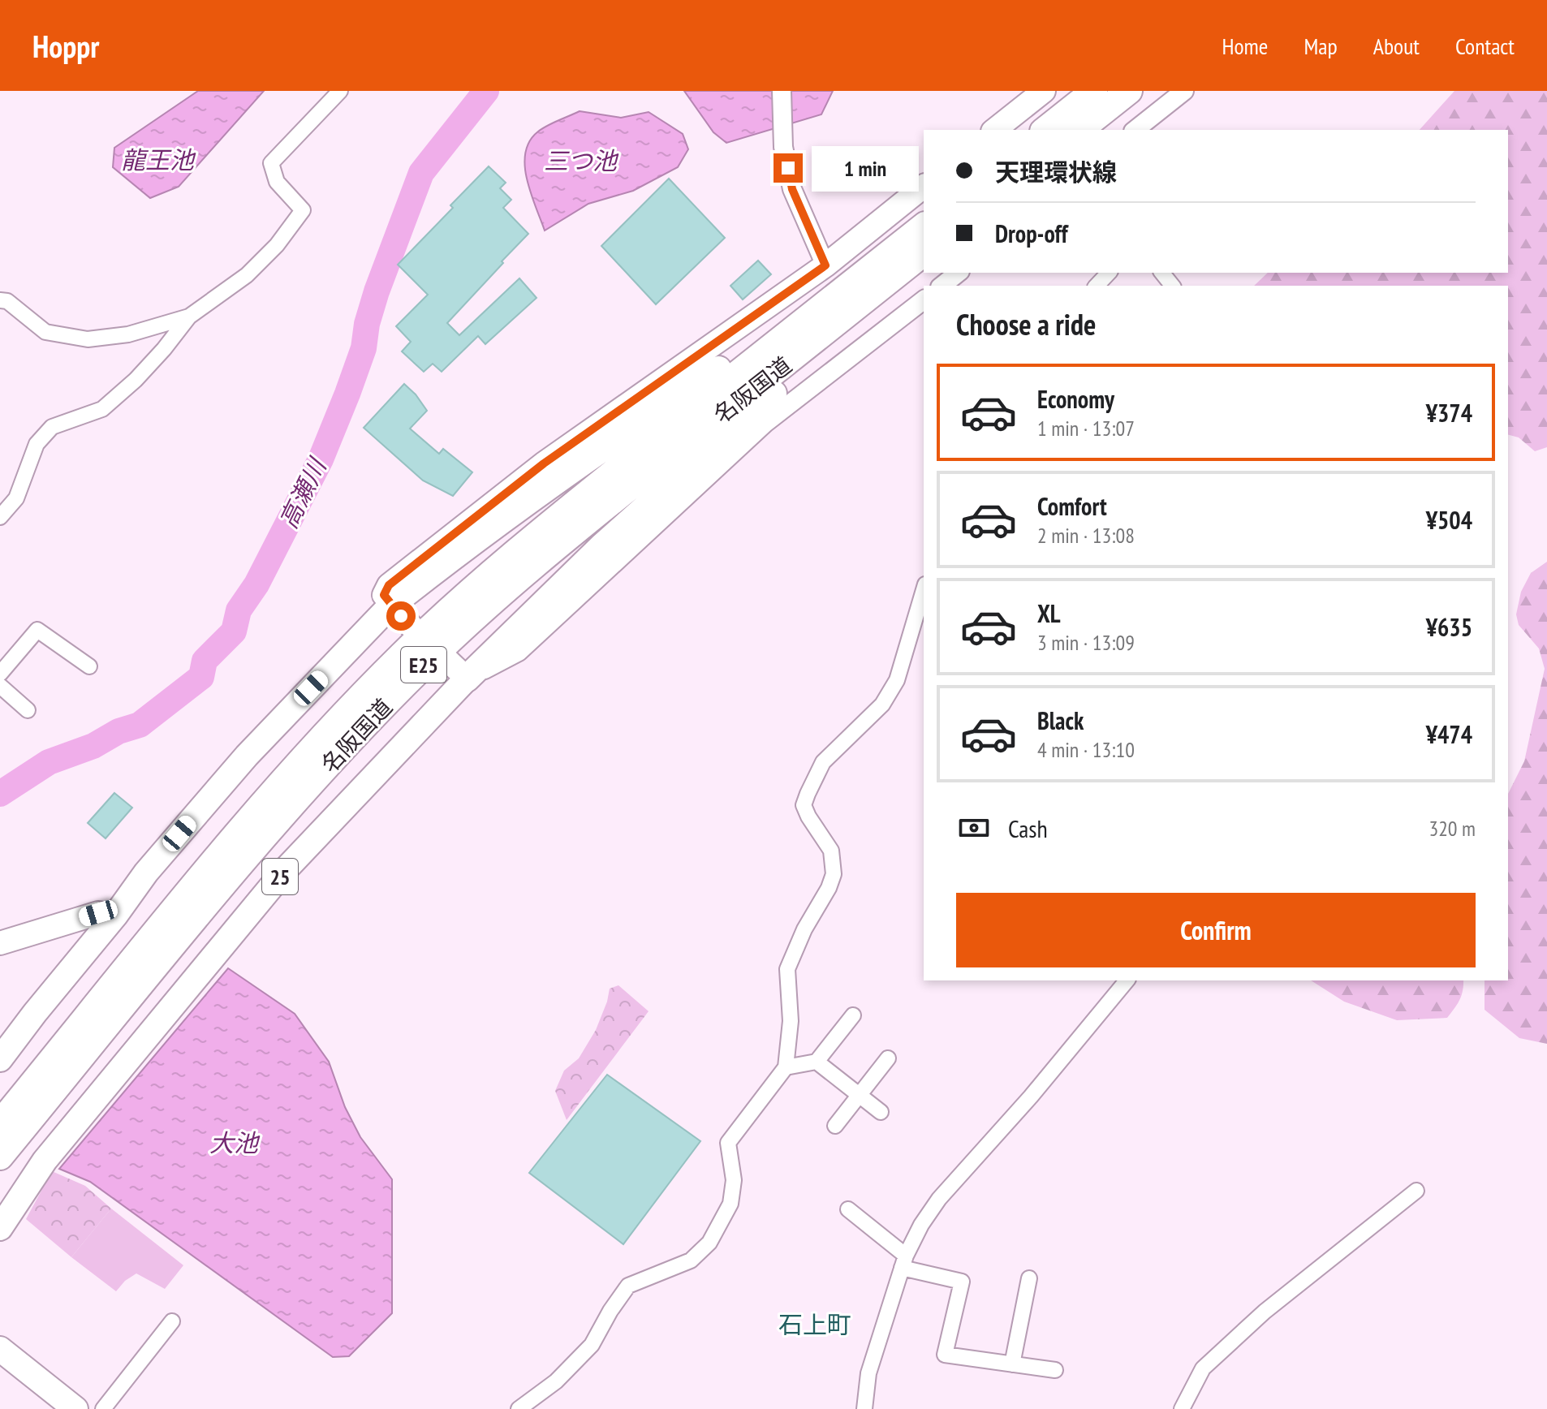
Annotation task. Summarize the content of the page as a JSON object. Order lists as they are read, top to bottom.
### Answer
{
  "streets": {
    "highway": ["名阪国道", "E25", "25"]
  },
  "crossings": [
    ["E25", "25"]
  ],
  "districts": ["石上町"],
  "water": [
    "龍王池",
    "三つ池",
    "高瀬川",
    "大池"
  ],
  "page": {
    "header": "Hoppr",
    "nav": [
      "Home",
      "Map",
      "About",
      "Contact"
    ],
    "banner": ["天理環状線", "Drop-off"],
    "bubble": "1 min",
    "heading": "Choose a ride",
    "list": [
      {
        "name": "Economy",
        "note": "1 min · 13:07",
        "value": "¥374"
      },
      {
        "name": "Comfort",
        "note": "2 min · 13:08",
        "value": "¥504"
      },
      {
        "name": "XL",
        "note": "3 min · 13:09",
        "value": "¥635"
      },
      {
        "name": "Black",
        "note": "4 min · 13:10",
        "value": "¥474"
      }
    ],
    "pay": ["Cash", "320 m"],
    "buttons": "Confirm"
  }
}
